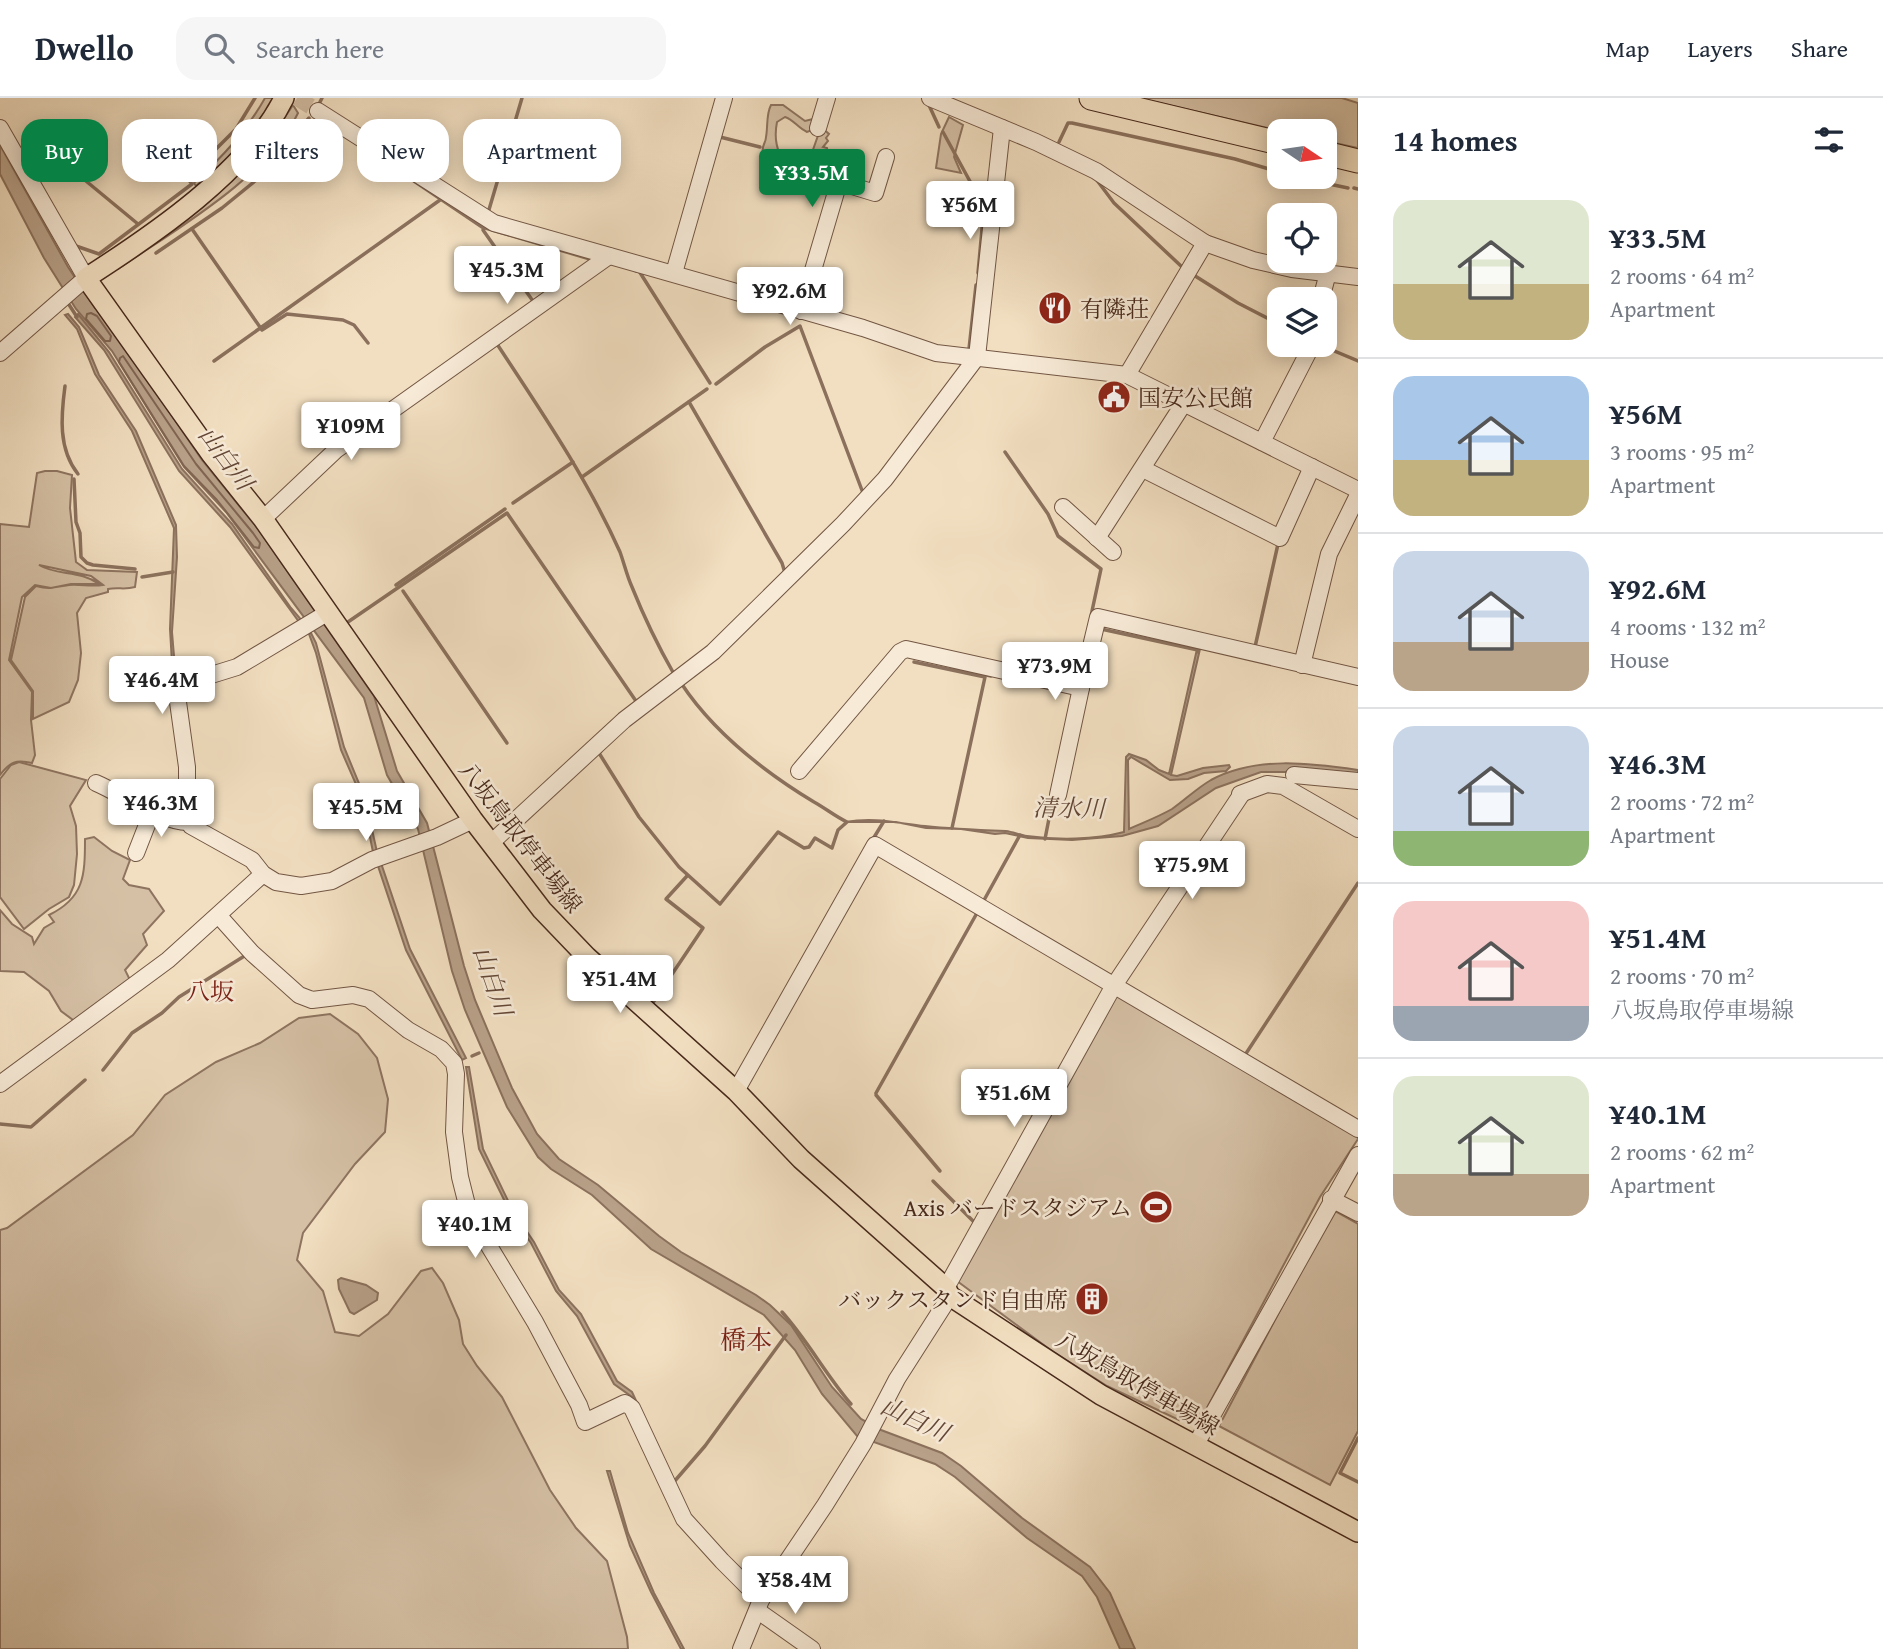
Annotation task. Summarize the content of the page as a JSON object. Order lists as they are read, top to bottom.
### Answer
{
  "streets": {
    "main road": ["八坂鳥取停車場線"]
  },
  "districts": ["八坂", "橋本"],
  "water": ["山白川", "清水川"],
  "places": {
    "restaurant": ["有隣荘"],
    "public building": ["国安公民館"],
    "sports": ["Axis バードスタジアム"],
    "building": ["バックスタンド自由席"]
  },
  "north": "right",
  "page": {
    "header": "Dwello",
    "search": "Search here",
    "nav": ["Map", "Layers", "Share"],
    "heading": "14 homes",
    "chip": [
      "Buy",
      "Rent",
      "Filters",
      "New",
      "Apartment"
    ],
    "price": [
      "¥33.5M",
      "¥56M",
      "¥45.3M",
      "¥92.6M",
      "¥109M",
      "¥73.9M",
      "¥46.4M",
      "¥46.3M",
      "¥45.5M",
      "¥75.9M",
      "¥51.4M",
      "¥51.6M",
      "¥40.1M",
      "¥58.4M"
    ],
    "list": [
      {
        "name": "¥33.5M",
        "note": "2 rooms · 64 m² · Apartment"
      },
      {
        "name": "¥56M",
        "note": "3 rooms · 95 m² · Apartment"
      },
      {
        "name": "¥92.6M",
        "note": "4 rooms · 132 m² · House"
      },
      {
        "name": "¥46.3M",
        "note": "2 rooms · 72 m² · Apartment"
      },
      {
        "name": "¥51.4M",
        "note": "2 rooms · 70 m² · 八坂鳥取停車場線"
      },
      {
        "name": "¥40.1M",
        "note": "2 rooms · 62 m² · Apartment"
      }
    ]
  }
}
